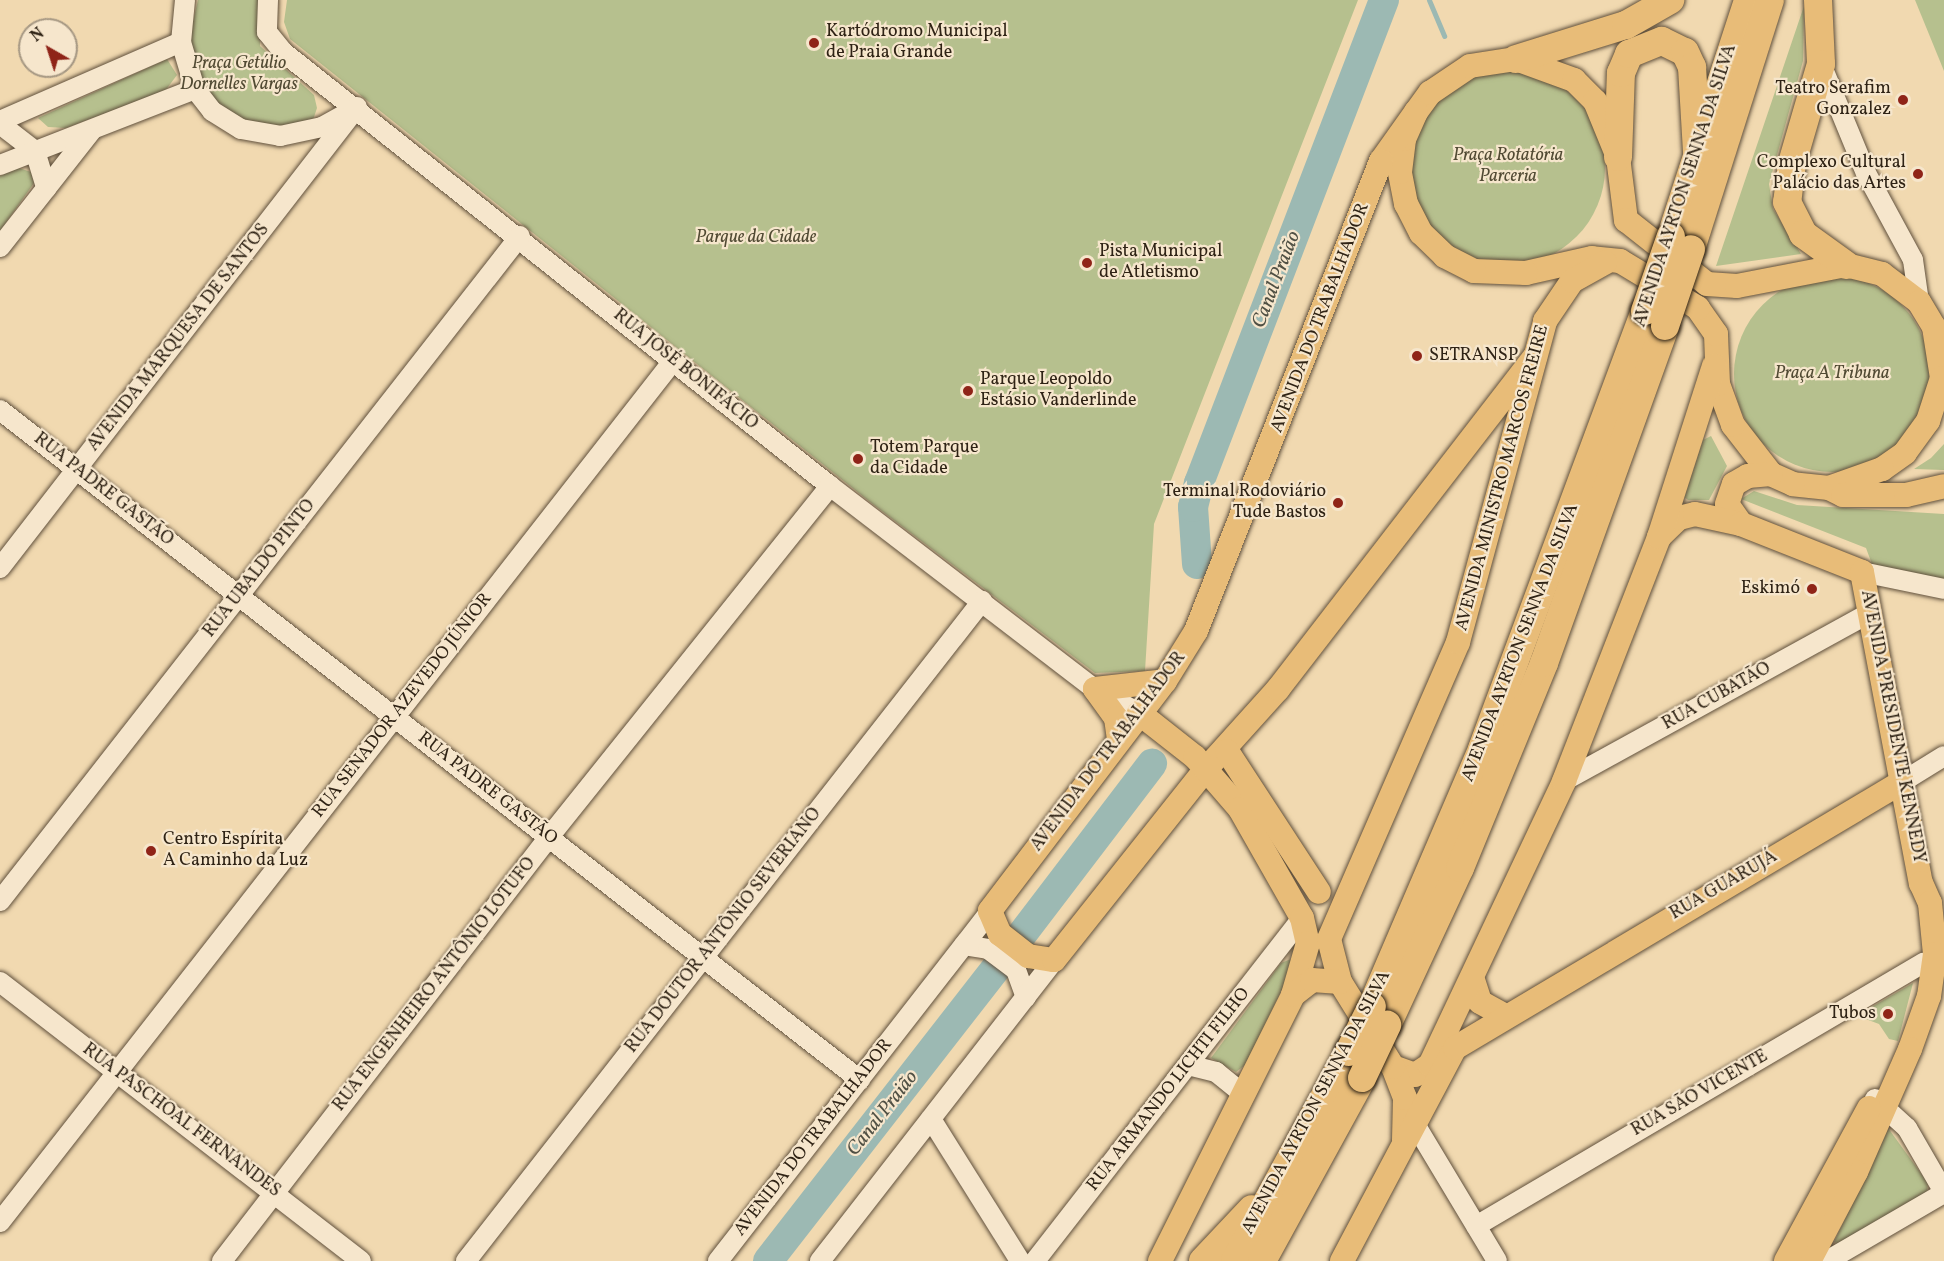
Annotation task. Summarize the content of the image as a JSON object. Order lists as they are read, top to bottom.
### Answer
{
  "streets": {
    "highway": ["AVENIDA AYRTON SENNA DA SILVA"],
    "main road": [
      "AVENIDA DO TRABALHADOR",
      "AVENIDA MINISTRO MARCOS FREIRE",
      "AVENIDA PRESIDENTE KENNEDY",
      "RUA GUARUJÁ"
    ],
    "street": [
      "AVENIDA MARQUESA DE SANTOS",
      "RUA JOSÉ BONIFÁCIO",
      "RUA PADRE GASTÃO",
      "RUA UBALDO PINTO",
      "RUA CUBATÃO",
      "RUA SENADOR AZEVEDO JÚNIOR",
      "RUA DOUTOR ANTÔNIO SEVERIANO",
      "RUA ENGENHEIRO ANTÔNIO LOTUFO",
      "RUA ARMANDO LICHTI FILHO",
      "RUA SÃO VICENTE",
      "RUA PASCHOAL FERNANDES"
    ]
  },
  "crossings": [
    ["AVENIDA DO TRABALHADOR", "RUA JOSÉ BONIFÁCIO"],
    ["AVENIDA DO TRABALHADOR", "RUA PADRE GASTÃO"],
    ["AVENIDA MARQUESA DE SANTOS", "RUA JOSÉ BONIFÁCIO"],
    ["AVENIDA MARQUESA DE SANTOS", "RUA PADRE GASTÃO"],
    ["RUA JOSÉ BONIFÁCIO", "RUA UBALDO PINTO"],
    ["RUA JOSÉ BONIFÁCIO", "RUA SENADOR AZEVEDO JÚNIOR"],
    ["RUA JOSÉ BONIFÁCIO", "RUA DOUTOR ANTÔNIO SEVERIANO"],
    ["RUA JOSÉ BONIFÁCIO", "RUA ENGENHEIRO ANTÔNIO LOTUFO"],
    ["AVENIDA MINISTRO MARCOS FREIRE", "RUA GUARUJÁ"],
    ["RUA PADRE GASTÃO", "RUA UBALDO PINTO"],
    ["RUA PADRE GASTÃO", "RUA SENADOR AZEVEDO JÚNIOR"],
    ["RUA PADRE GASTÃO", "RUA DOUTOR ANTÔNIO SEVERIANO"],
    ["RUA PADRE GASTÃO", "RUA ENGENHEIRO ANTÔNIO LOTUFO"],
    ["RUA CUBATÃO", "AVENIDA PRESIDENTE KENNEDY"],
    ["RUA SENADOR AZEVEDO JÚNIOR", "RUA PASCHOAL FERNANDES"],
    ["AVENIDA PRESIDENTE KENNEDY", "RUA GUARUJÁ"],
    ["AVENIDA PRESIDENTE KENNEDY", "RUA SÃO VICENTE"],
    ["RUA ENGENHEIRO ANTÔNIO LOTUFO", "RUA PASCHOAL FERNANDES"]
  ],
  "water": ["Canal Praião"],
  "parks": [
    "Praça Getúlio Dornelles Vargas",
    "Praça Rotatória Parceria",
    "Parque da Cidade",
    "Praça A Tribuna"
  ],
  "places": [
    "Kartódromo Municipal de Praia Grande",
    "Teatro Serafim Gonzalez",
    "Complexo Cultural Palácio das Artes",
    "Pista Municipal de Atletismo",
    "SETRANSP",
    "Parque Leopoldo Estásio Vanderlinde",
    "Totem Parque da Cidade",
    "Terminal Rodoviário Tude Bastos",
    "Eskimó",
    "Centro Espírita A Caminho da Luz",
    "Tubos"
  ],
  "north": "top left"
}
